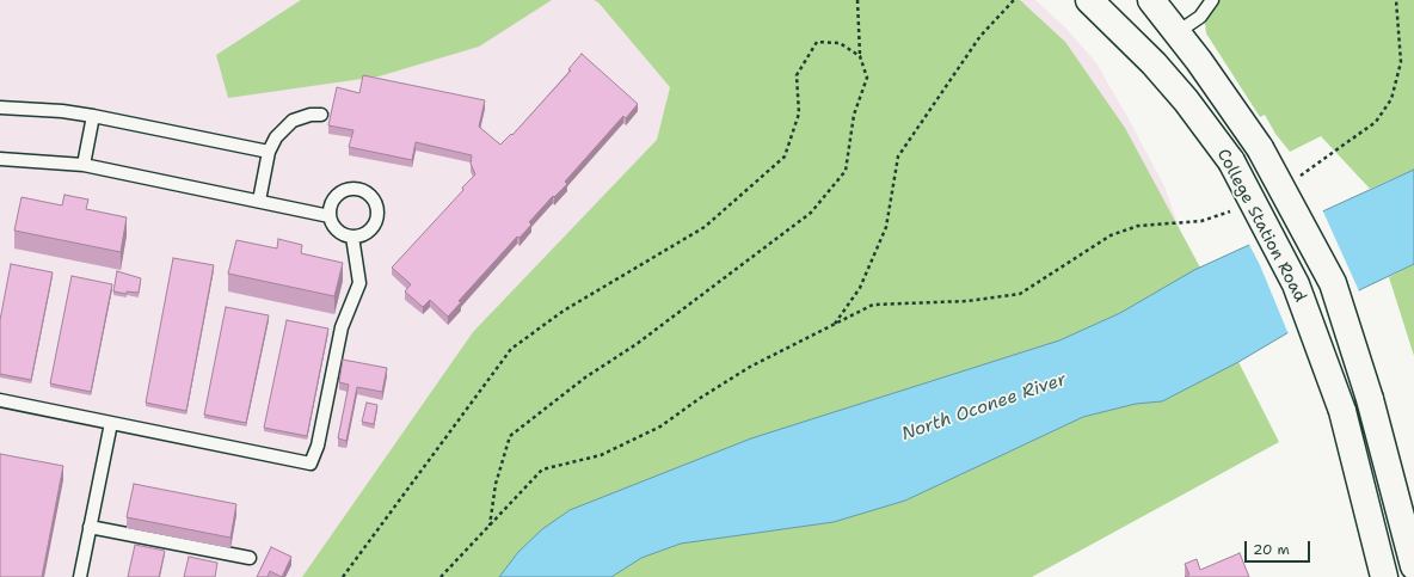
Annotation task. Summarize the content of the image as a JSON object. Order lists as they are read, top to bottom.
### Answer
{
  "streets": {
    "main road": ["College Station Road"]
  },
  "water": ["North Oconee River"],
  "scale_bar": "20 m"
}
